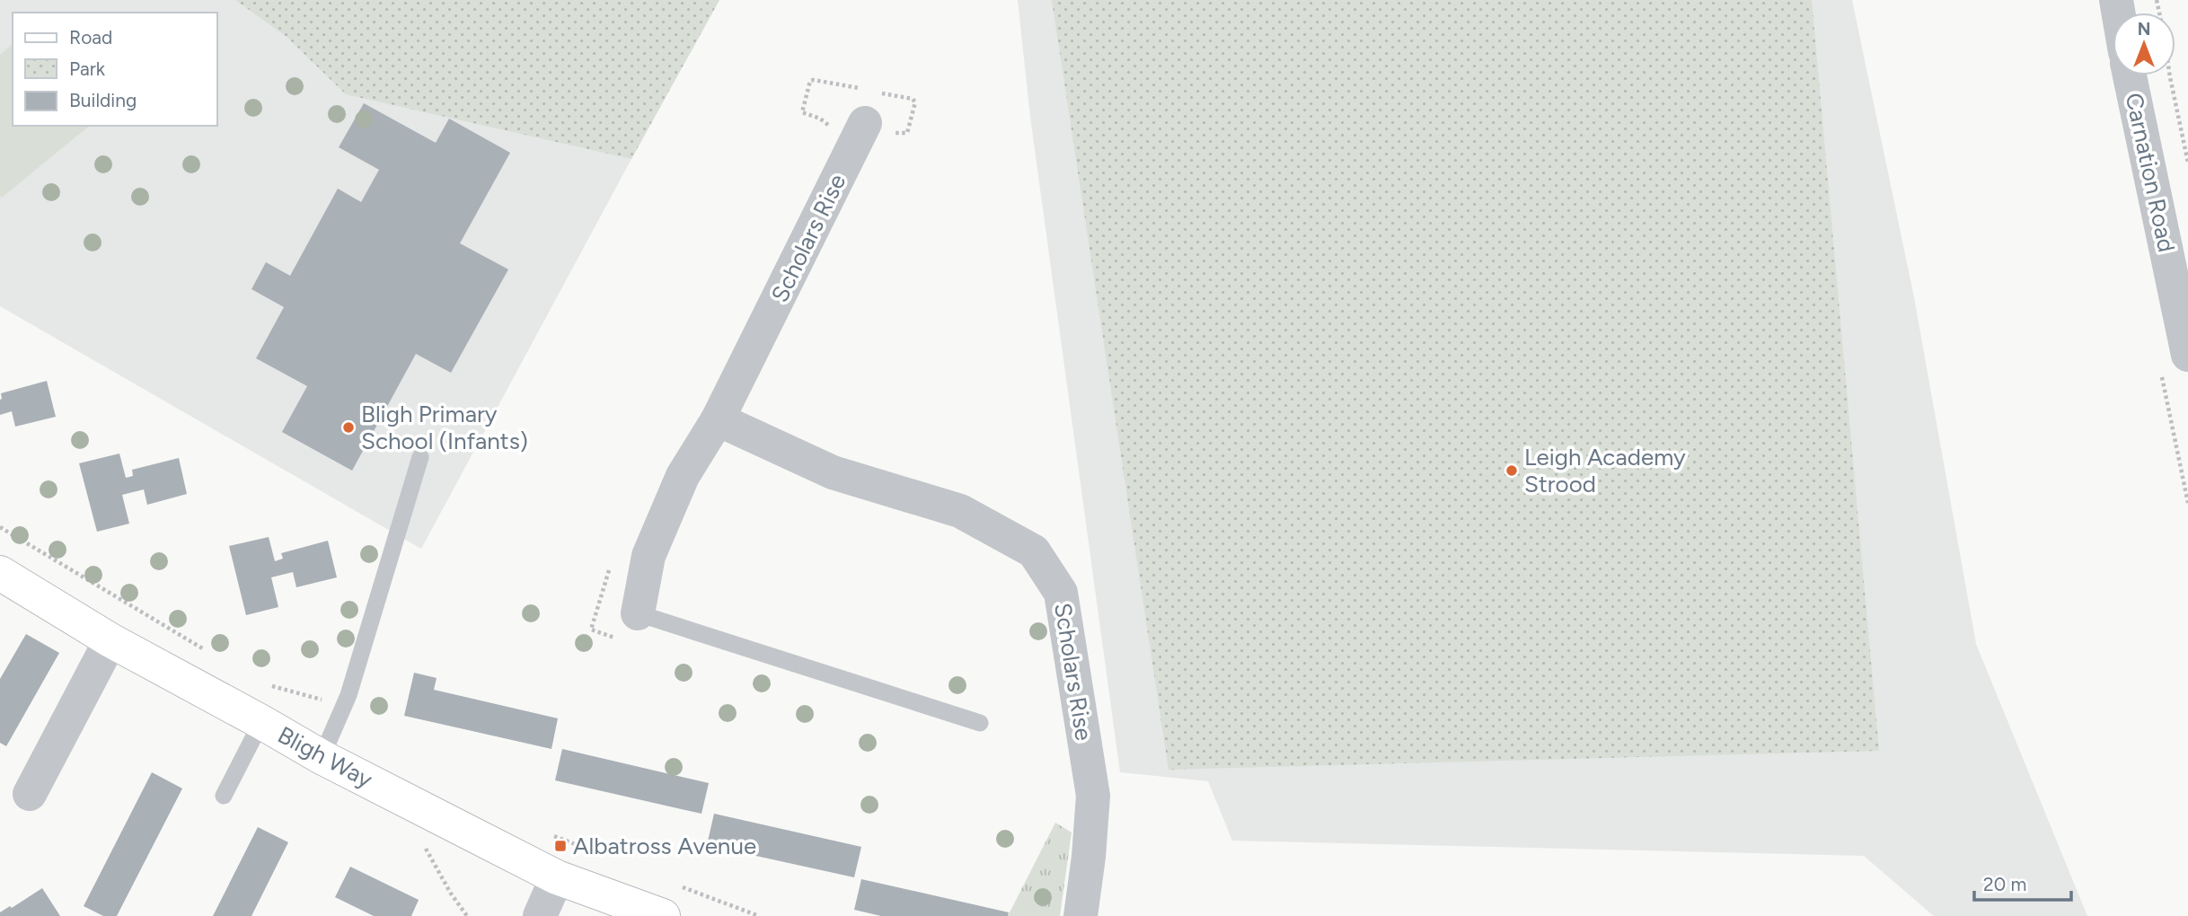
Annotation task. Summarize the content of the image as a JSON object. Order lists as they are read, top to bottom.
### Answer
{
  "streets": {
    "street": ["Carnation Road", "Scholars Rise", "Bligh Way"]
  },
  "places": {
    "other": ["Bligh Primary School (Infants)", "Leigh Academy Strood"],
    "transit": ["Albatross Avenue"]
  },
  "legend": ["Road", "Park", "Building"],
  "scale_bar": "20 m",
  "north": "top"
}
